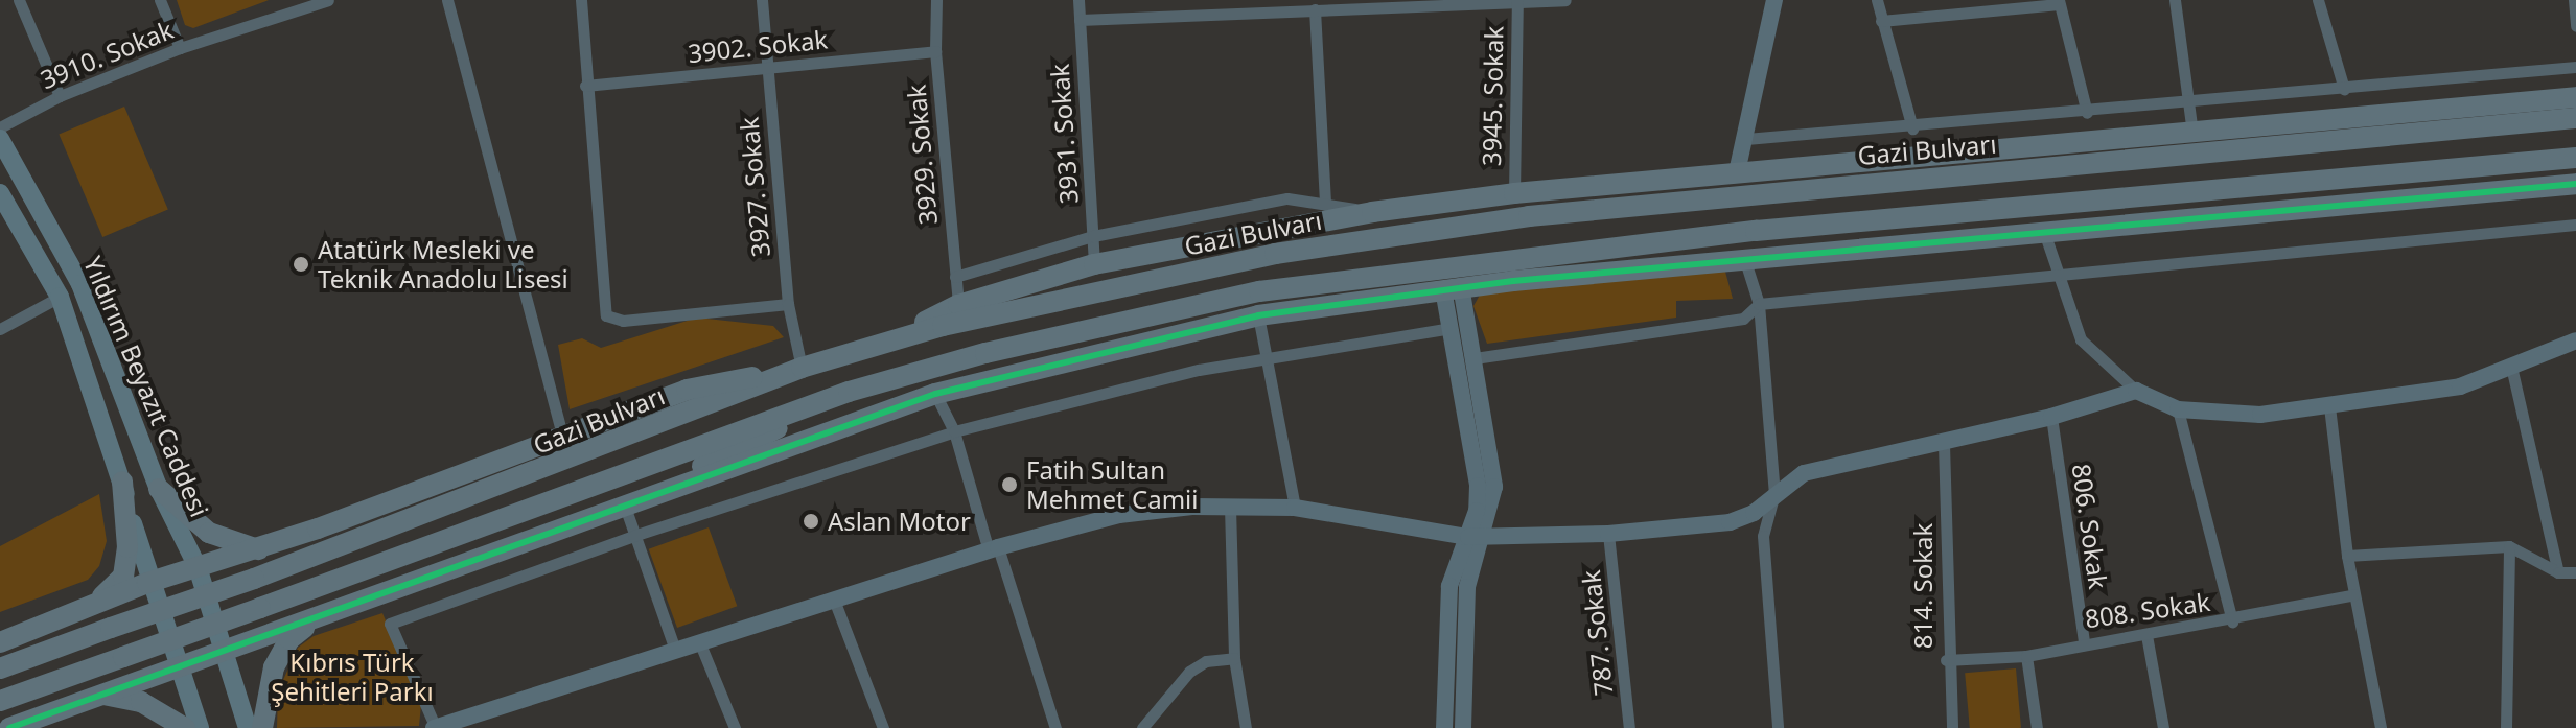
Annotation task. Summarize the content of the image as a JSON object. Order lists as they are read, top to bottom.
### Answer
{
  "streets": {
    "highway": ["Gazi Bulvarı"],
    "main road": ["Yıldırım Beyazıt Caddesi"],
    "street": [
      "3902. Sokak",
      "3910. Sokak",
      "3945. Sokak",
      "3931. Sokak",
      "3929. Sokak",
      "3927. Sokak",
      "806. Sokak",
      "814. Sokak",
      "808. Sokak",
      "787. Sokak"
    ]
  },
  "crossings": [
    ["3902. Sokak", "3929. Sokak"],
    ["3902. Sokak", "3927. Sokak"],
    ["Gazi Bulvarı", "3927. Sokak"],
    ["806. Sokak", "808. Sokak"],
    ["814. Sokak", "808. Sokak"]
  ],
  "parks": ["Kıbrıs Türk Şehitleri Parkı"],
  "places": ["Atatürk Mesleki ve Teknik Anadolu Lisesi", "Fatih Sultan Mehmet Camii", "Aslan Motor"]
}
